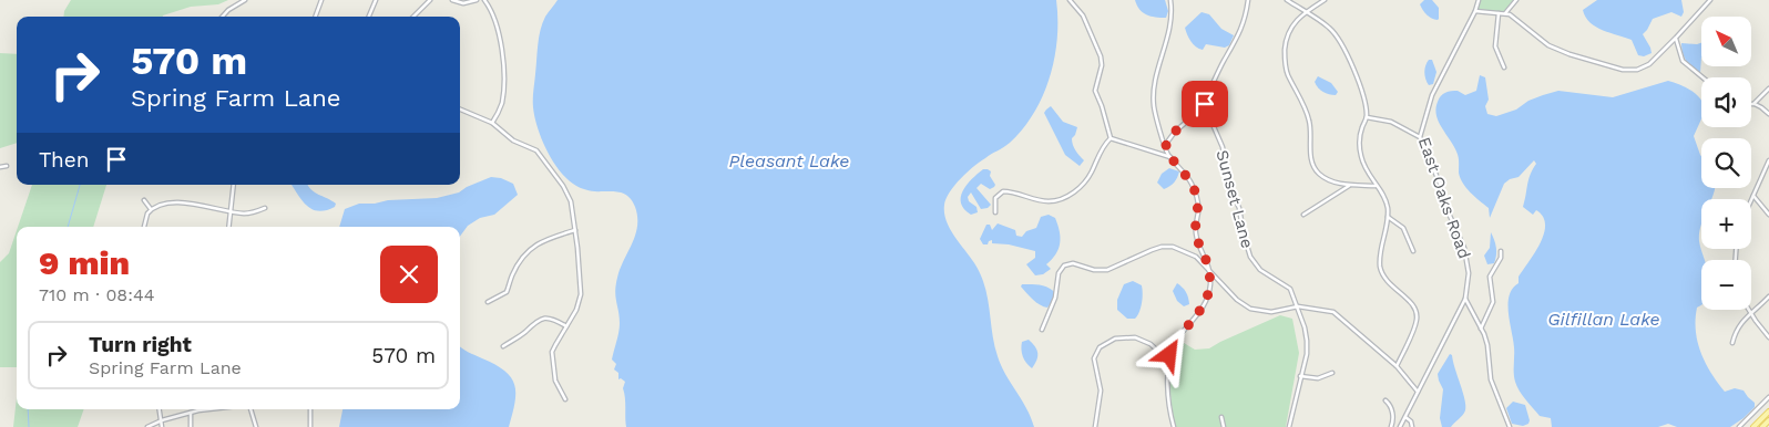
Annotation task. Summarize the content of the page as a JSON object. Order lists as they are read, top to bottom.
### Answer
{
  "streets": {
    "street": ["East Oaks Road", "Sunset Lane"]
  },
  "water": ["Pleasant Lake", "Gilfillan Lake"],
  "north": "top left",
  "page": {
    "map_buttons": ["+", "−"],
    "turn": ["570 m", "Spring Farm Lane"],
    "then": "Then",
    "heading": ["9 min", "710 m · 08:44"],
    "list": [
      {
        "name": "Turn right",
        "note": "Spring Farm Lane",
        "value": "570 m"
      }
    ]
  }
}
